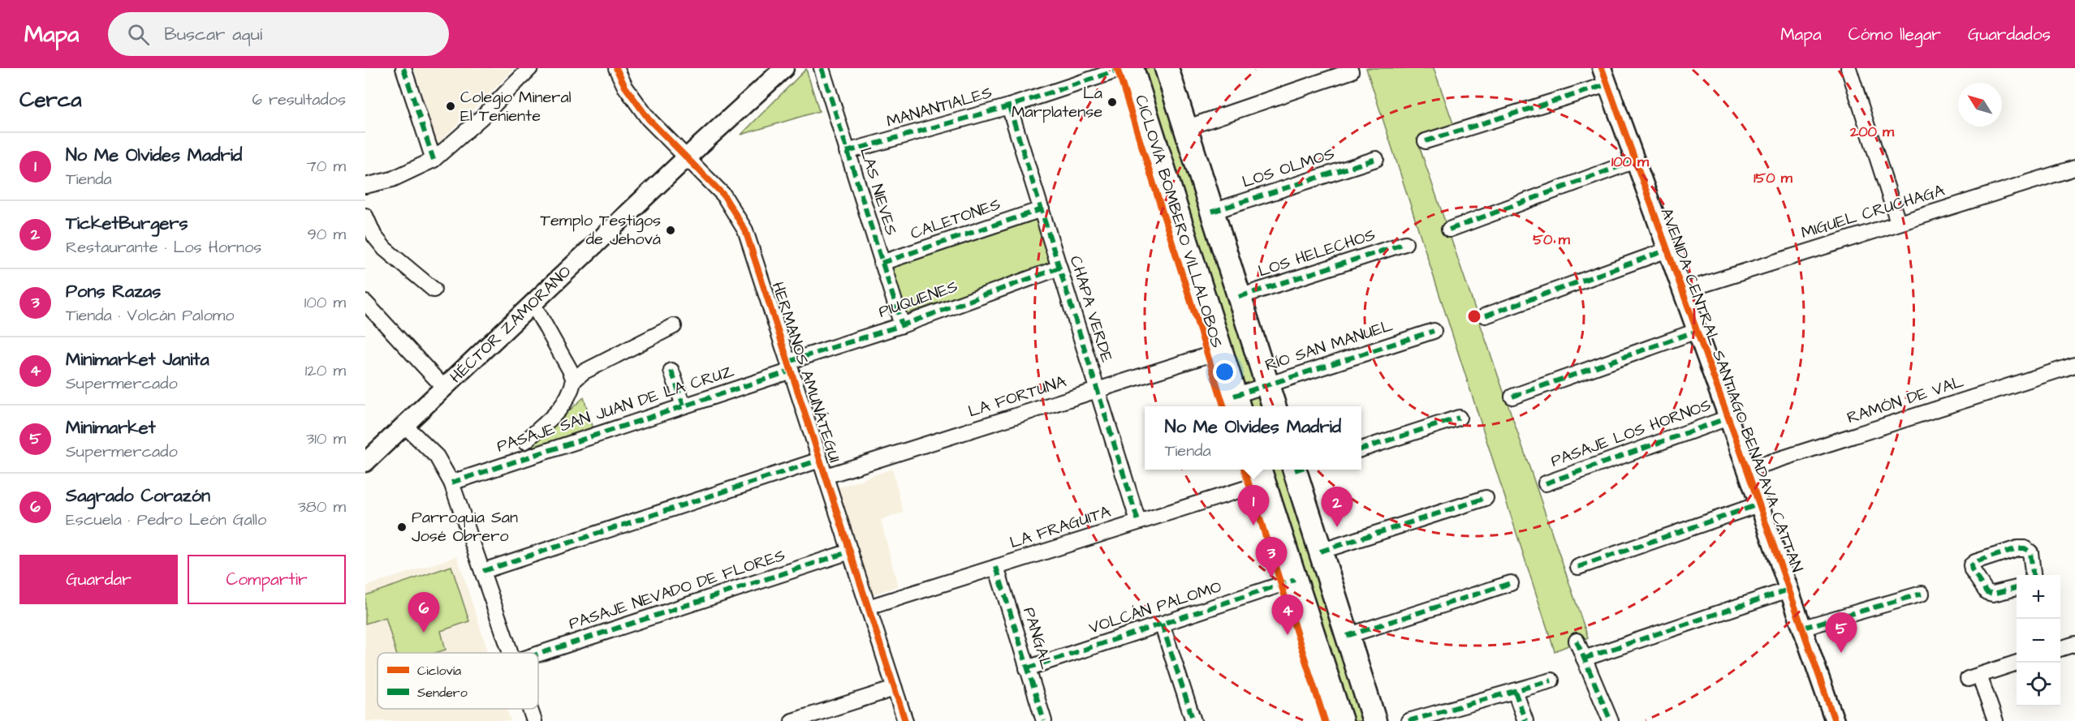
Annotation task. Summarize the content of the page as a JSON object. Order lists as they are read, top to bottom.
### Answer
{
  "streets": {
    "street": [
      "MANANTIALES",
      "LOS OLMOS",
      "LAS NIEVES",
      "MIGUEL CRUCHAGA",
      "CALETONES",
      "LOS HELECHOS",
      "PIUQUENES",
      "CHAPA VERDE",
      "HÉCTOR ZAMORANO",
      "RÍO SAN MANUEL",
      "HERMANOS AMUNÁTEGUI",
      "AVENIDA CENTRAL SANTIAGO BENADAVA CATTAN",
      "LA FORTUNA",
      "RAMÓN DE VAL",
      "PASAJE SAN JUAN DE LA CRUZ",
      "PASAJE LOS HORNOS",
      "LA FRAGUITA",
      "PASAJE NEVADO DE FLORES",
      "VOLCÁN PALOMO",
      "PANGAL"
    ],
    "cycle path": ["CICLOVÍA BOMBERO VILLALOBOS"]
  },
  "crossings": [
    ["MANANTIALES", "LAS NIEVES"],
    ["MANANTIALES", "CHAPA VERDE"],
    ["LAS NIEVES", "CALETONES"],
    ["LAS NIEVES", "PIUQUENES"],
    ["MIGUEL CRUCHAGA", "AVENIDA CENTRAL SANTIAGO BENADAVA CATTAN"],
    ["CALETONES", "CHAPA VERDE"],
    ["PIUQUENES", "CHAPA VERDE"],
    ["PIUQUENES", "HERMANOS AMUNÁTEGUI"],
    ["PIUQUENES", "PASAJE SAN JUAN DE LA CRUZ"],
    ["CHAPA VERDE", "LA FORTUNA"],
    ["CHAPA VERDE", "LA FRAGUITA"],
    ["HÉCTOR ZAMORANO", "HERMANOS AMUNÁTEGUI"],
    ["HERMANOS AMUNÁTEGUI", "LA FORTUNA"],
    ["HERMANOS AMUNÁTEGUI", "PASAJE SAN JUAN DE LA CRUZ"],
    ["HERMANOS AMUNÁTEGUI", "LA FRAGUITA"],
    ["HERMANOS AMUNÁTEGUI", "PASAJE NEVADO DE FLORES"],
    ["AVENIDA CENTRAL SANTIAGO BENADAVA CATTAN", "RAMÓN DE VAL"],
    ["AVENIDA CENTRAL SANTIAGO BENADAVA CATTAN", "PASAJE LOS HORNOS"],
    ["LA FRAGUITA", "PANGAL"],
    ["VOLCÁN PALOMO", "PANGAL"]
  ],
  "places": [
    "La Marplatense",
    "Colegio Mineral El Teniente",
    "Templo Testigos de Jehová",
    "Parroquia San José Obrero"
  ],
  "legend": ["Ciclovía", "Sendero"],
  "north": "top left",
  "page": {
    "header": "Mapa",
    "search": "Buscar aquí",
    "nav": ["Mapa", "Cómo llegar", "Guardados"],
    "heading": ["Cerca", "6 resultados"],
    "list": [
      {
        "mark": "1",
        "name": "No Me Olvides Madrid",
        "note": "Tienda",
        "value": "70 m"
      },
      {
        "mark": "2",
        "name": "TicketBurgers",
        "note": "Restaurante · Los Hornos",
        "value": "90 m"
      },
      {
        "mark": "3",
        "name": "Pons Razas",
        "note": "Tienda · Volcán Palomo",
        "value": "100 m"
      },
      {
        "mark": "4",
        "name": "Minimarket Janita",
        "note": "Supermercado",
        "value": "120 m"
      },
      {
        "mark": "5",
        "name": "Minimarket",
        "note": "Supermercado",
        "value": "310 m"
      },
      {
        "mark": "6",
        "name": "Sagrado Corazón",
        "note": "Escuela · Pedro León Gallo",
        "value": "380 m"
      }
    ],
    "popup": ["No Me Olvides Madrid", "Tienda"],
    "pins": [
      "1",
      "2",
      "3",
      "6",
      "4",
      "5"
    ],
    "buttons": ["Guardar", "Compartir"],
    "map_buttons": ["+", "−"]
  },
  "rings": [
    "200 m",
    "100 m",
    "150 m",
    "50 m"
  ]
}
